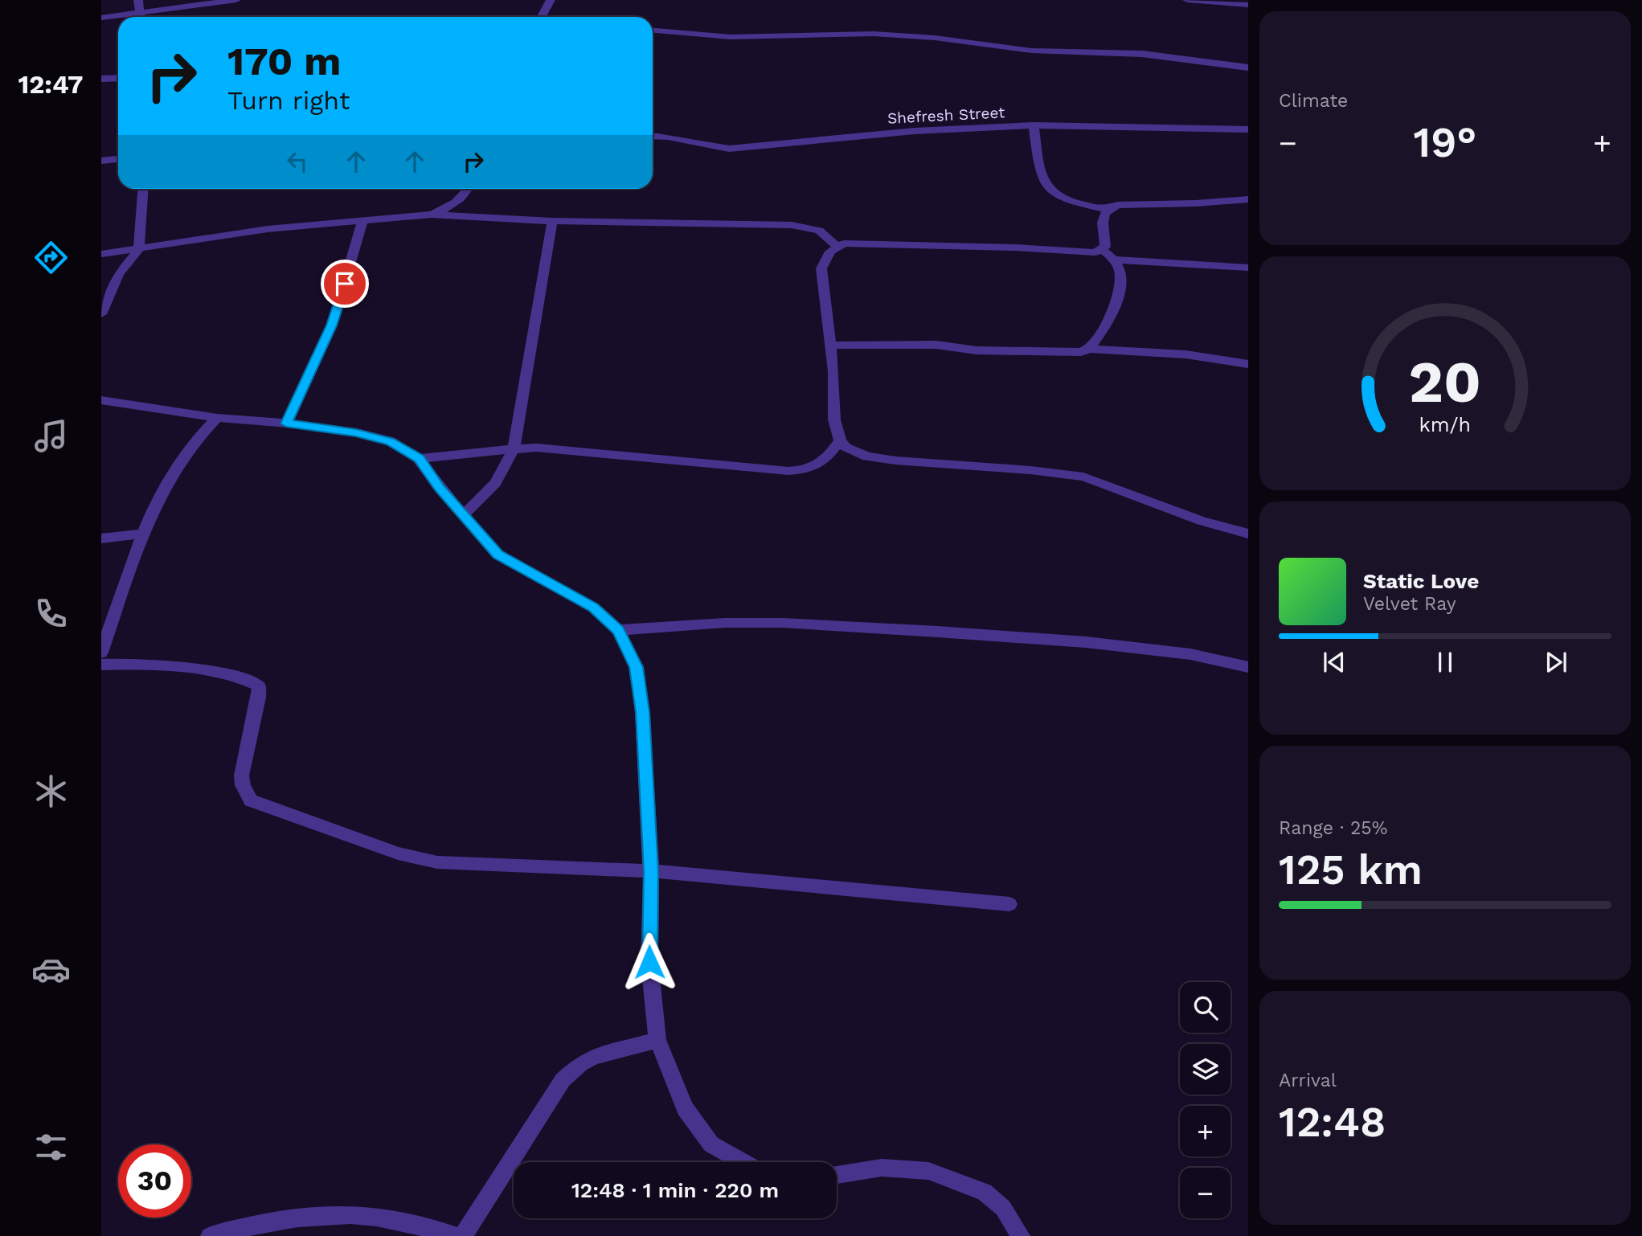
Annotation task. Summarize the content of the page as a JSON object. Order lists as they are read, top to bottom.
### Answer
{
  "streets": {
    "street": ["Shefresh Street"]
  },
  "page": {
    "tabs": "12:47",
    "tile": [
      "Climate",
      ["Range · 25%", "125 km"],
      ["Arrival", "12:48"]
    ],
    "turn": ["170 m", "Turn right"],
    "heat": ["−", "19°", "+"],
    "song": ["Static Love", "Velvet Ray"],
    "map_buttons": ["+", "−"],
    "limit": "30",
    "trip": "12:48 · 1 min · 220 m",
    "gauge": ["20", "km/h"]
  }
}
